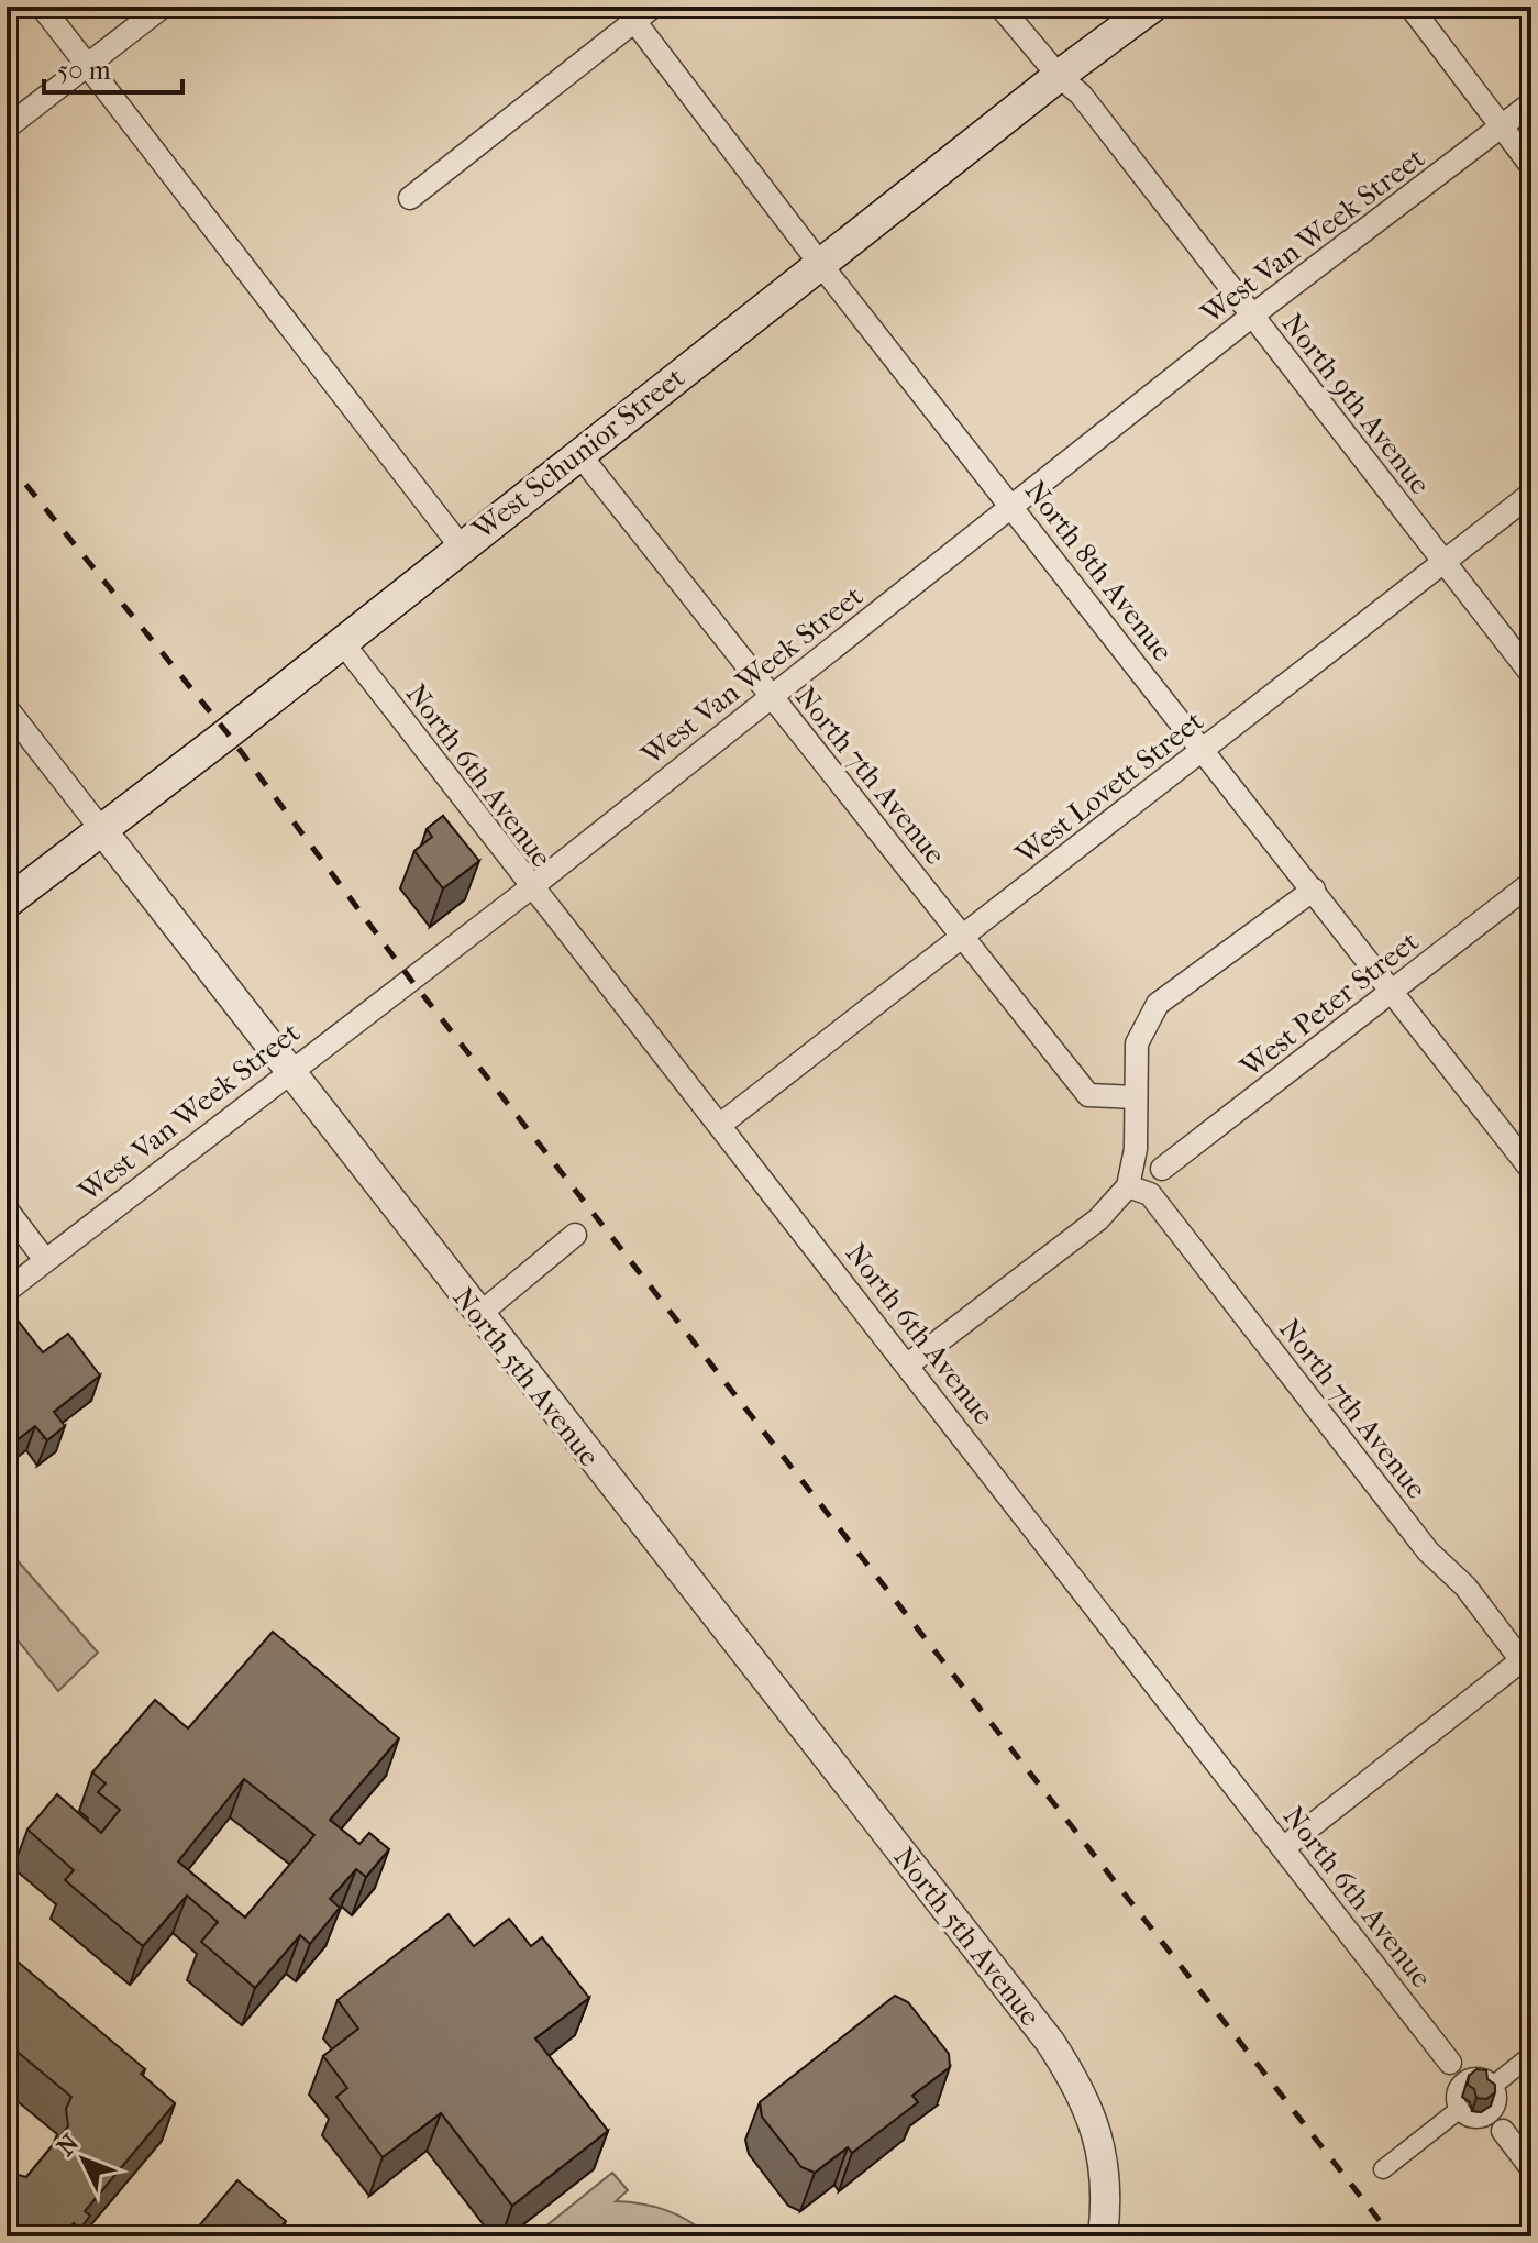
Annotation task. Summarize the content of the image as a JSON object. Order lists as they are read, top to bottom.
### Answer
{
  "streets": {
    "main road": ["West Schunior Street"],
    "street": [
      "West Van Week Street",
      "North 9th Avenue",
      "North 8th Avenue",
      "North 6th Avenue",
      "North 7th Avenue",
      "West Lovett Street",
      "West Peter Street",
      "North 5th Avenue"
    ]
  },
  "crossings": [
    ["West Van Week Street", "North 9th Avenue"],
    ["West Van Week Street", "North 8th Avenue"],
    ["West Van Week Street", "North 6th Avenue"],
    ["West Van Week Street", "North 7th Avenue"],
    ["West Van Week Street", "North 5th Avenue"],
    ["North 9th Avenue", "West Schunior Street"],
    ["North 9th Avenue", "West Lovett Street"],
    ["West Schunior Street", "North 8th Avenue"],
    ["West Schunior Street", "North 6th Avenue"],
    ["West Schunior Street", "North 7th Avenue"],
    ["West Schunior Street", "North 5th Avenue"],
    ["North 8th Avenue", "West Lovett Street"],
    ["North 8th Avenue", "West Peter Street"],
    ["North 6th Avenue", "West Lovett Street"],
    ["North 7th Avenue", "West Lovett Street"]
  ],
  "scale_bar": "50 m",
  "north": "top left"
}
